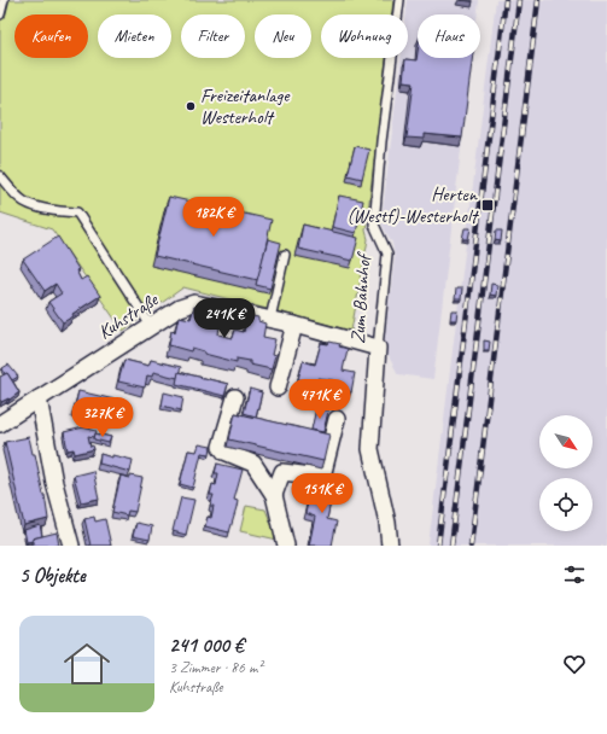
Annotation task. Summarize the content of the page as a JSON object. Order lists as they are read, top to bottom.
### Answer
{
  "streets": {
    "street": ["Zum Bahnhof", "Kuhstraße"]
  },
  "crossings": [
    ["Zum Bahnhof", "Kuhstraße"]
  ],
  "places": {
    "other": ["Freizeitanlage Westerholt"],
    "transit": ["Herten (Westf)-Westerholt"]
  },
  "north": "bottom right",
  "page": {
    "chip": [
      "Kaufen",
      "Mieten",
      "Filter",
      "Neu",
      "Wohnung",
      "Haus"
    ],
    "price": [
      "182K €",
      "241K €",
      "471K €",
      "327K €",
      "151K €"
    ],
    "heading": "5 Objekte",
    "list": [
      {
        "name": "241 000 €",
        "note": "3 Zimmer · 86 m² · Kuhstraße"
      }
    ]
  }
}
